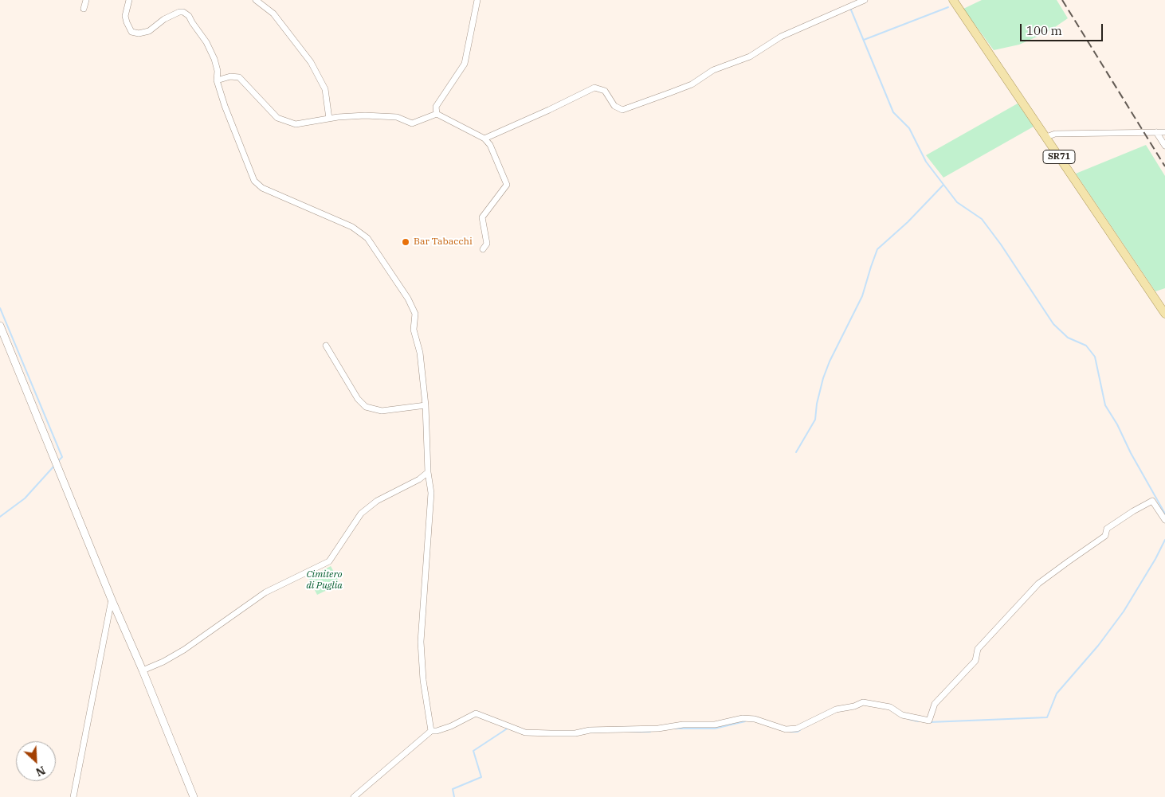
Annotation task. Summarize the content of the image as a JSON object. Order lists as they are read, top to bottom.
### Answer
{
  "streets": {
    "main road": ["SR71"]
  },
  "parks": ["Cimitero di Puglia"],
  "places": ["Bar Tabacchi"],
  "scale_bar": "100 m",
  "north": "bottom right"
}
